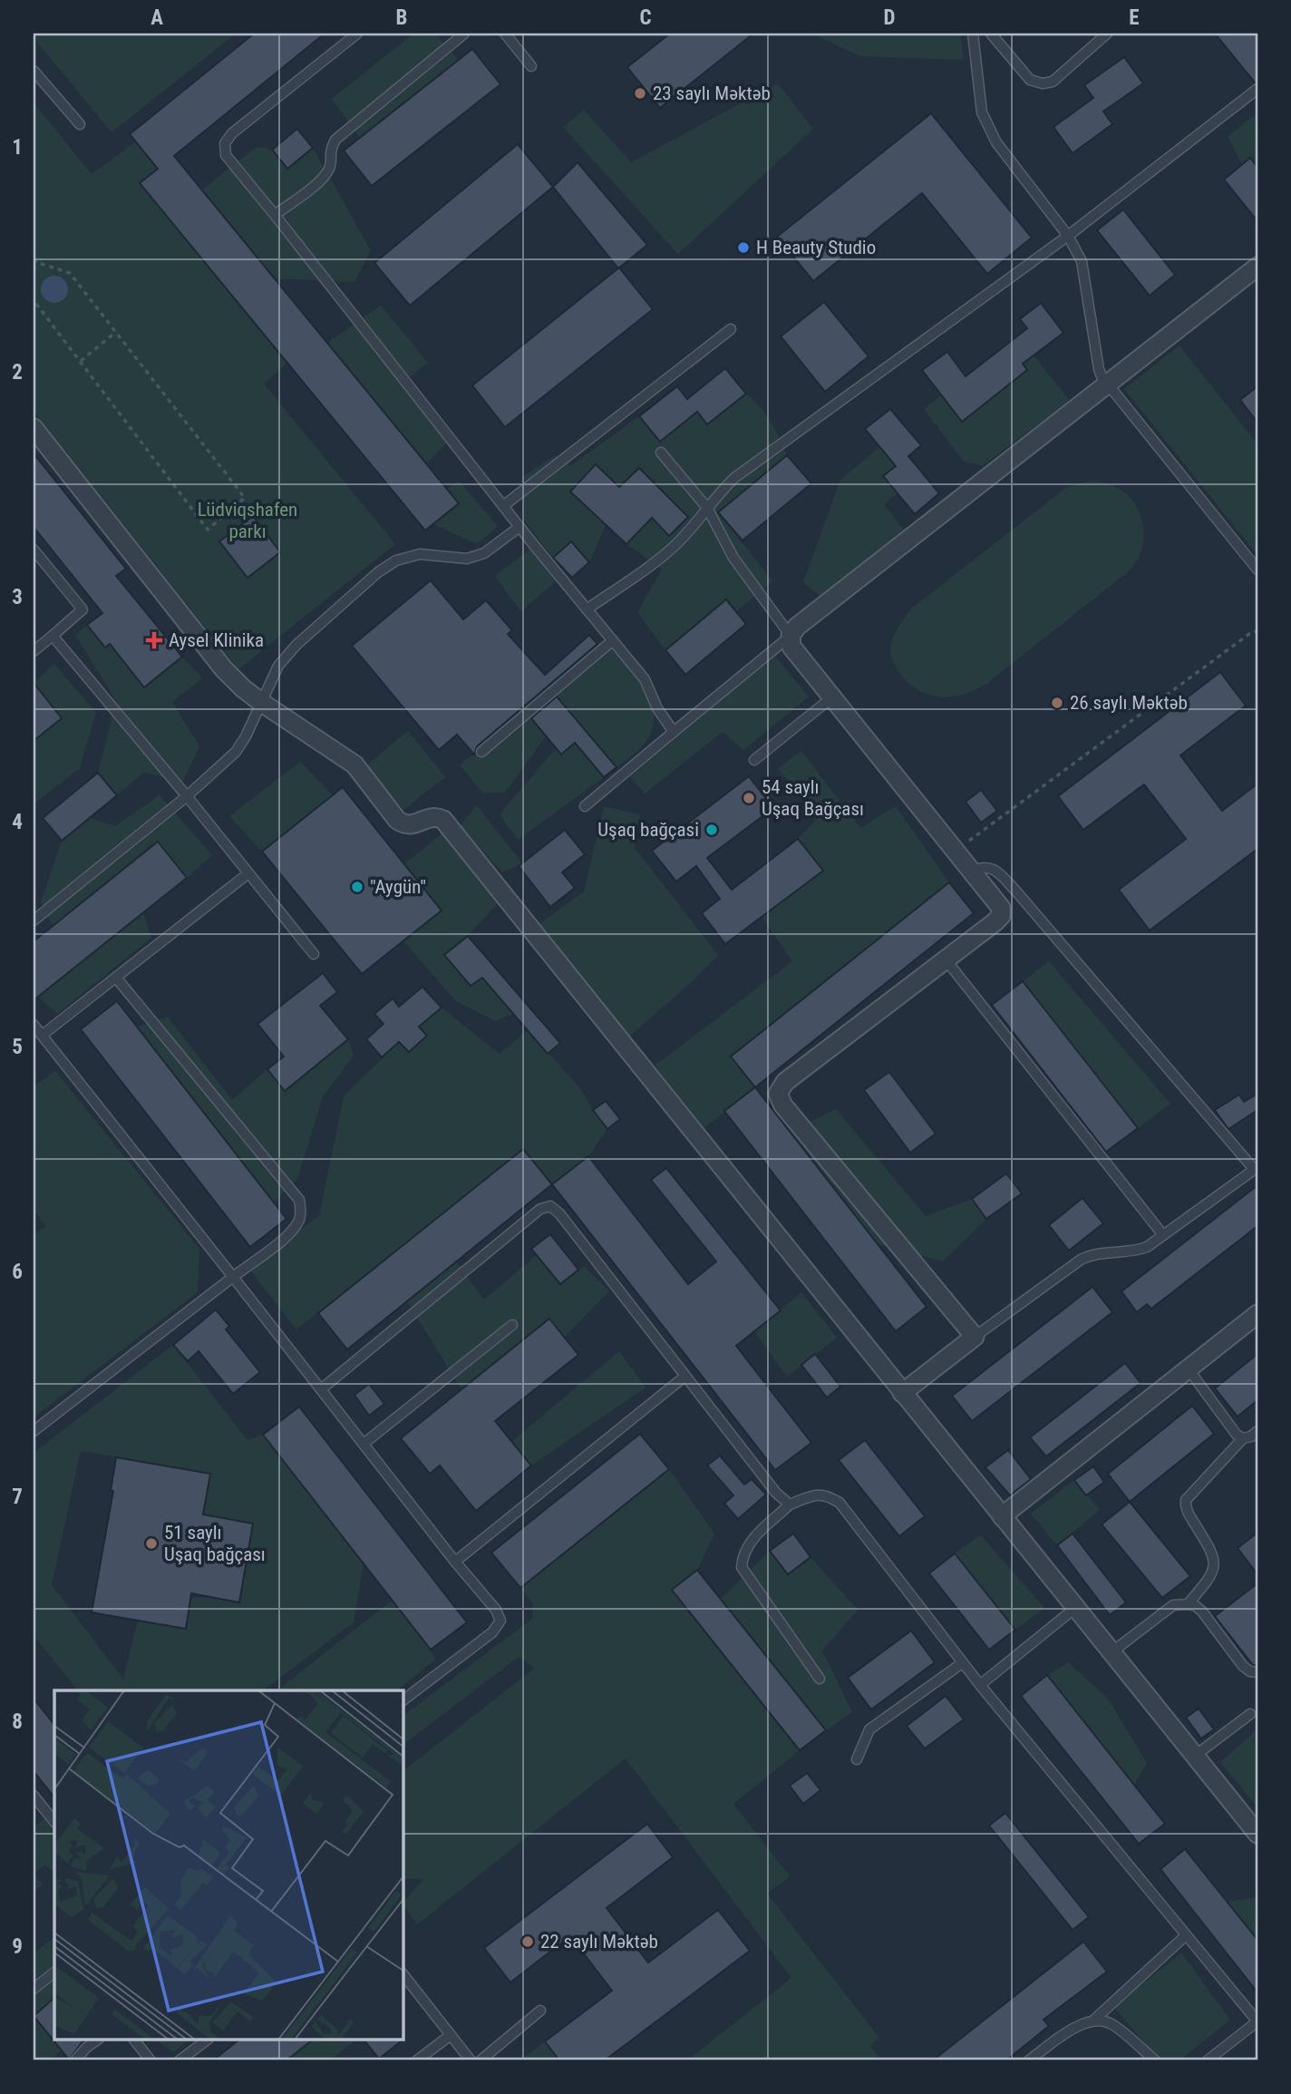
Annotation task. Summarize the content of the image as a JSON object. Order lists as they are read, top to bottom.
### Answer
{
  "parks": ["Lüdviqshafen parkı"],
  "places": {
    "other": [
      "23 saylı Məktəb",
      "H Beauty Studio",
      "26 saylı Məktəb",
      "54 saylı Uşaq Bağçası",
      "Uşaq bağçasi",
      "\"Aygün\"",
      "51 saylı Uşaq bağçası",
      "22 saylı Məktəb"
    ],
    "health": ["Aysel Klinika"]
  },
  "grid": {
    "columns": [
      "A",
      "B",
      "C",
      "D",
      "E"
    ],
    "rows": [
      "1",
      "2",
      "3",
      "4",
      "5",
      "6",
      "7",
      "8",
      "9"
    ]
  }
}
